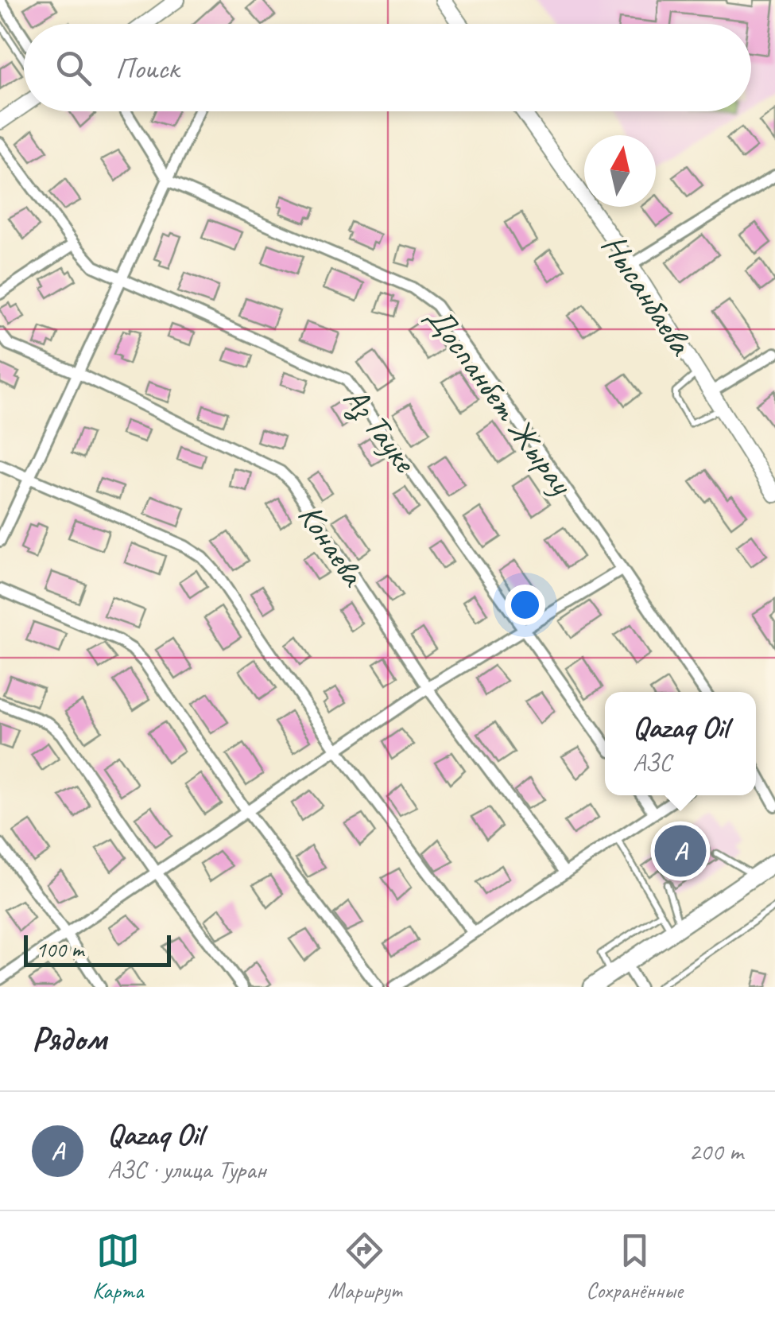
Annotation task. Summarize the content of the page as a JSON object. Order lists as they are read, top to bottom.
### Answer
{
  "streets": {
    "street": [
      "Нысанбаева",
      "Доспанбет Жырау",
      "Аз Тауке",
      "Конаева"
    ]
  },
  "scale_bar": "100 m",
  "north": "top",
  "page": {
    "search": "Поиск",
    "popup": ["Qazaq Oil", "АЗС"],
    "pins": "A",
    "scale": "100 m",
    "heading": "Рядом",
    "list": [
      {
        "mark": "A",
        "name": "Qazaq Oil",
        "note": "АЗС · улица Туран",
        "value": "200 m"
      }
    ],
    "nav": ["Карта", "Маршрут", "Сохранённые"]
  }
}
